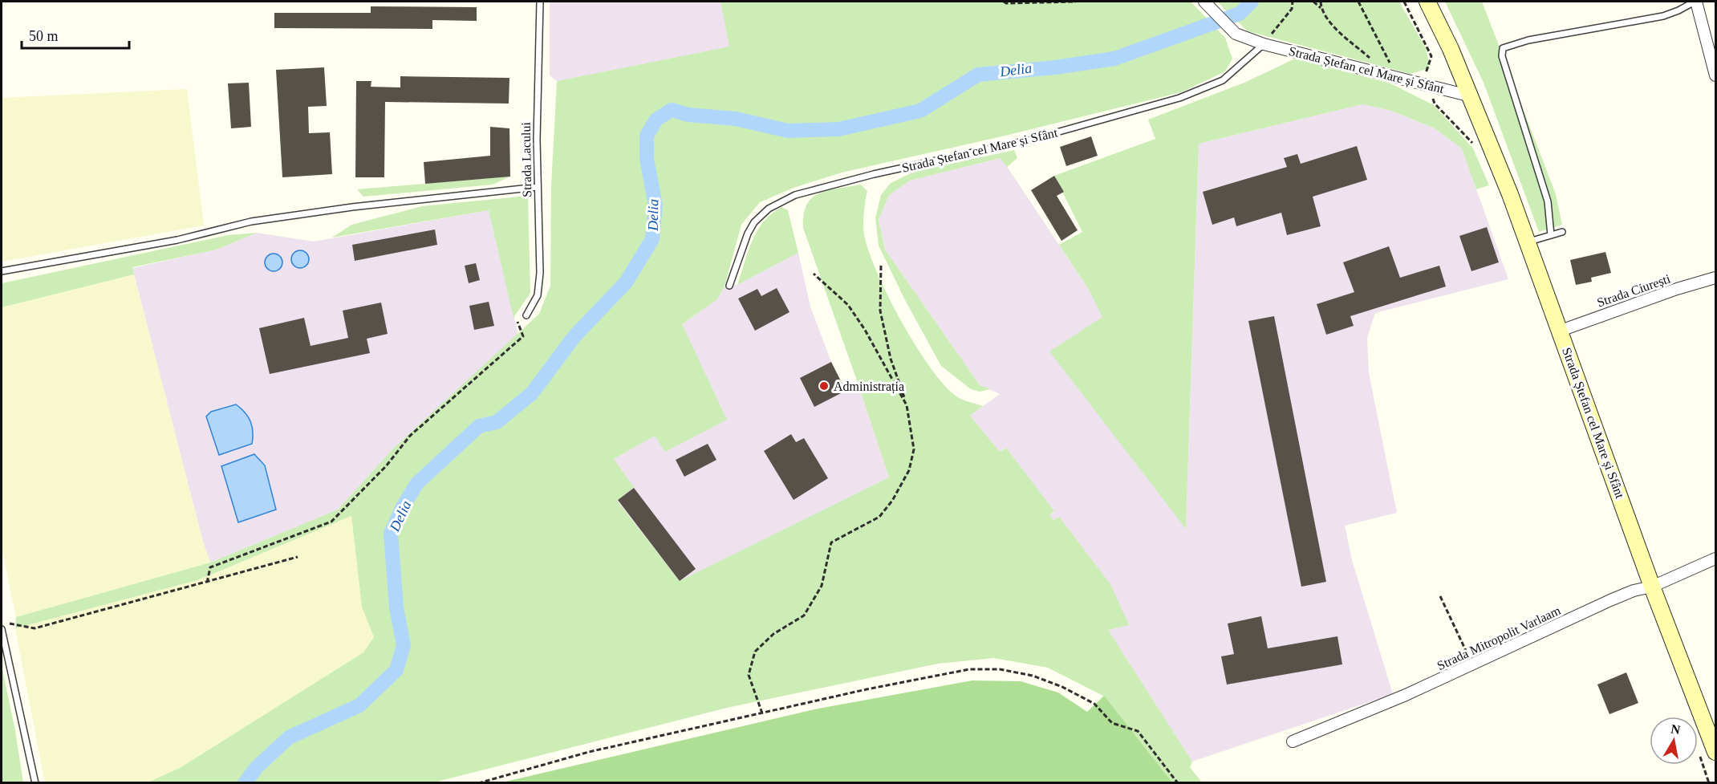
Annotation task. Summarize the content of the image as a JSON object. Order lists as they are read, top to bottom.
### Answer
{
  "streets": {
    "main road": ["Strada Ștefan cel Mare și Sfânt"],
    "street": ["Strada Ciurești", "Strada Mitropolit Varlaam"],
    "lane": ["Strada Lacului"]
  },
  "crossings": [
    ["Strada Ștefan cel Mare și Sfânt", "Strada Ciurești"],
    ["Strada Ștefan cel Mare și Sfânt", "Strada Mitropolit Varlaam"]
  ],
  "water": ["Delia"],
  "places": ["Administrația"],
  "scale_bar": "50 m",
  "north": "top"
}
